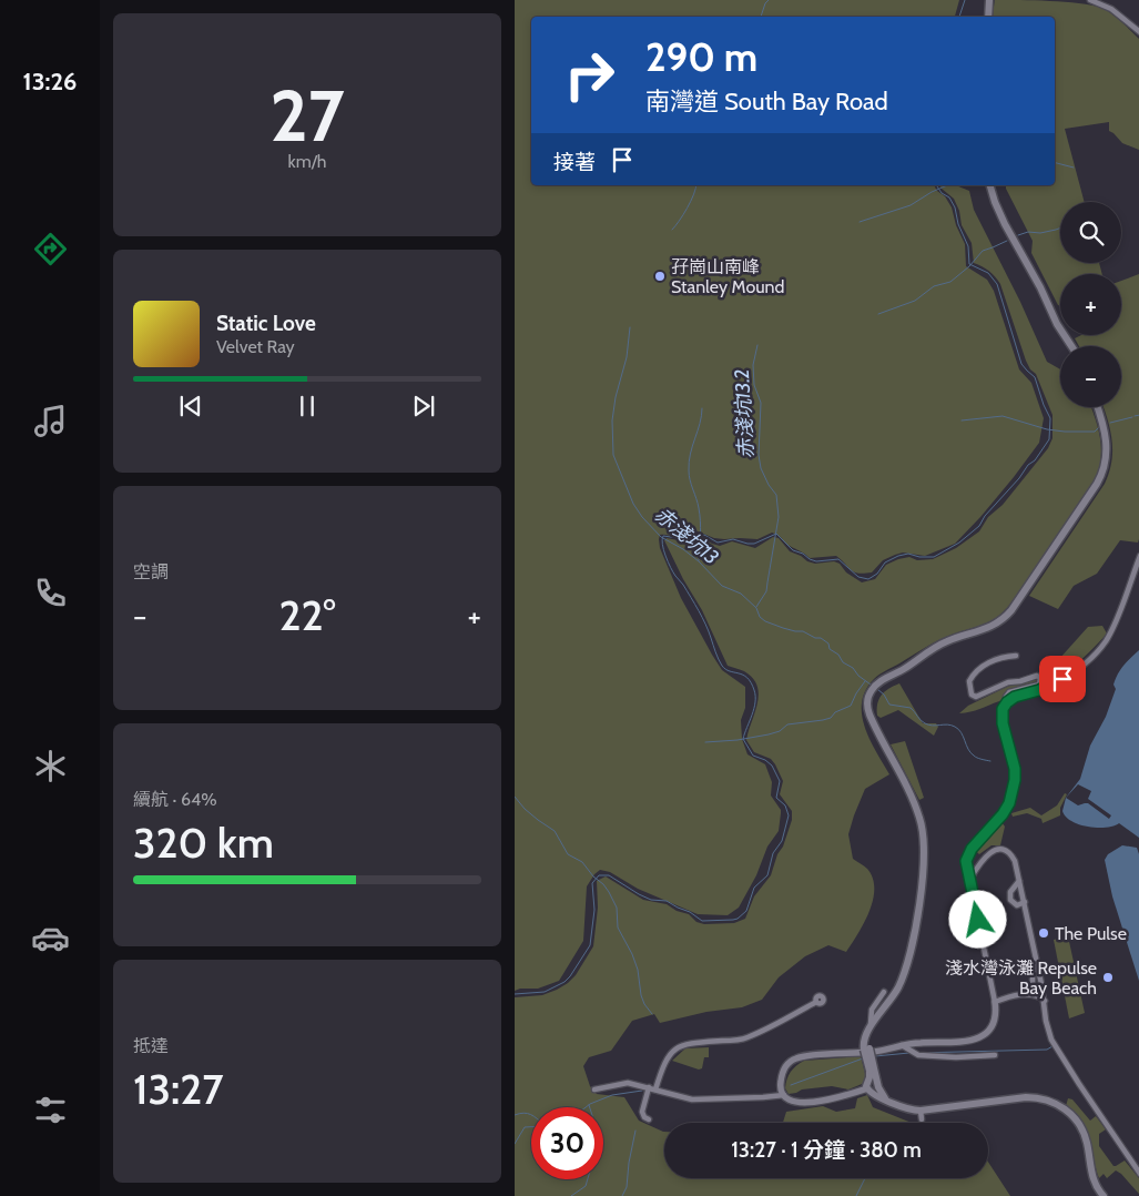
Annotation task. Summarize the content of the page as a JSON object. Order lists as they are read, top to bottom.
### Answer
{
  "water": ["赤淺坑13.2", "赤淺坑13"],
  "places": ["孖崗山南峰 Stanley Mound", "The Pulse", "淺水灣泳灘 Repulse Bay Beach"],
  "page": {
    "tabs": "13:26",
    "tile": [
      ["27", "km/h"],
      "空調",
      ["續航 · 64%", "320 km"],
      ["抵達", "13:27"]
    ],
    "turn": ["290 m", "南灣道 South Bay Road"],
    "then": "接著",
    "map_buttons": ["+", "−"],
    "song": ["Static Love", "Velvet Ray"],
    "heat": ["−", "22°", "+"],
    "limit": "30",
    "trip": "13:27 · 1 分鐘 · 380 m"
  }
}
